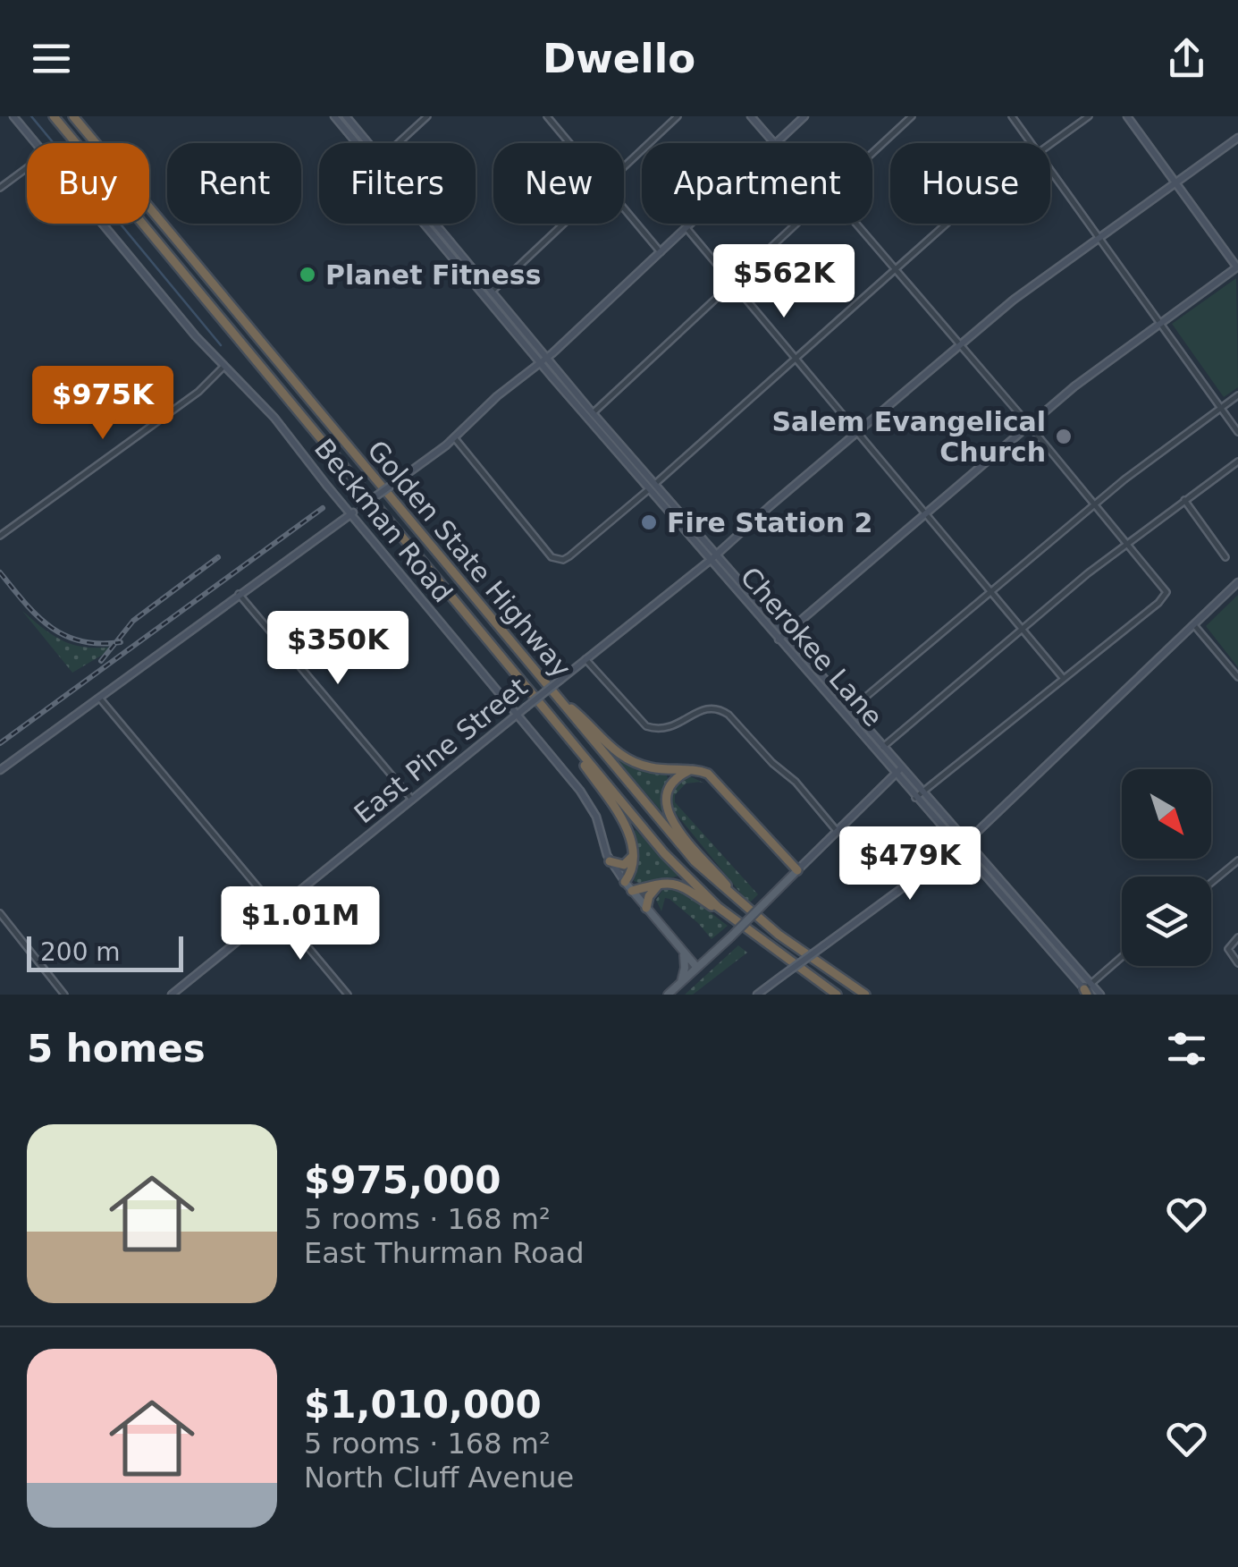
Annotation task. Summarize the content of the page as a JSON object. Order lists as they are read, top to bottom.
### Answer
{
  "streets": {
    "highway": ["Golden State Highway"],
    "main road": ["Beckman Road"],
    "street": ["Cherokee Lane", "East Pine Street"]
  },
  "crossings": [
    ["Beckman Road", "East Pine Street"],
    ["Cherokee Lane", "East Pine Street"]
  ],
  "places": ["Planet Fitness", "Salem Evangelical Church", "Fire Station 2"],
  "scale_bar": "200 m",
  "north": "bottom right",
  "page": {
    "header": "Dwello",
    "chip": [
      "Buy",
      "Rent",
      "Filters",
      "New",
      "Apartment",
      "House"
    ],
    "price": [
      "$562K",
      "$975K",
      "$350K",
      "$479K",
      "$1.01M"
    ],
    "scale": "200 m",
    "heading": "5 homes",
    "list": [
      {
        "name": "$975,000",
        "note": "5 rooms · 168 m² · East Thurman Road"
      },
      {
        "name": "$1,010,000",
        "note": "5 rooms · 168 m² · North Cluff Avenue"
      }
    ]
  }
}
